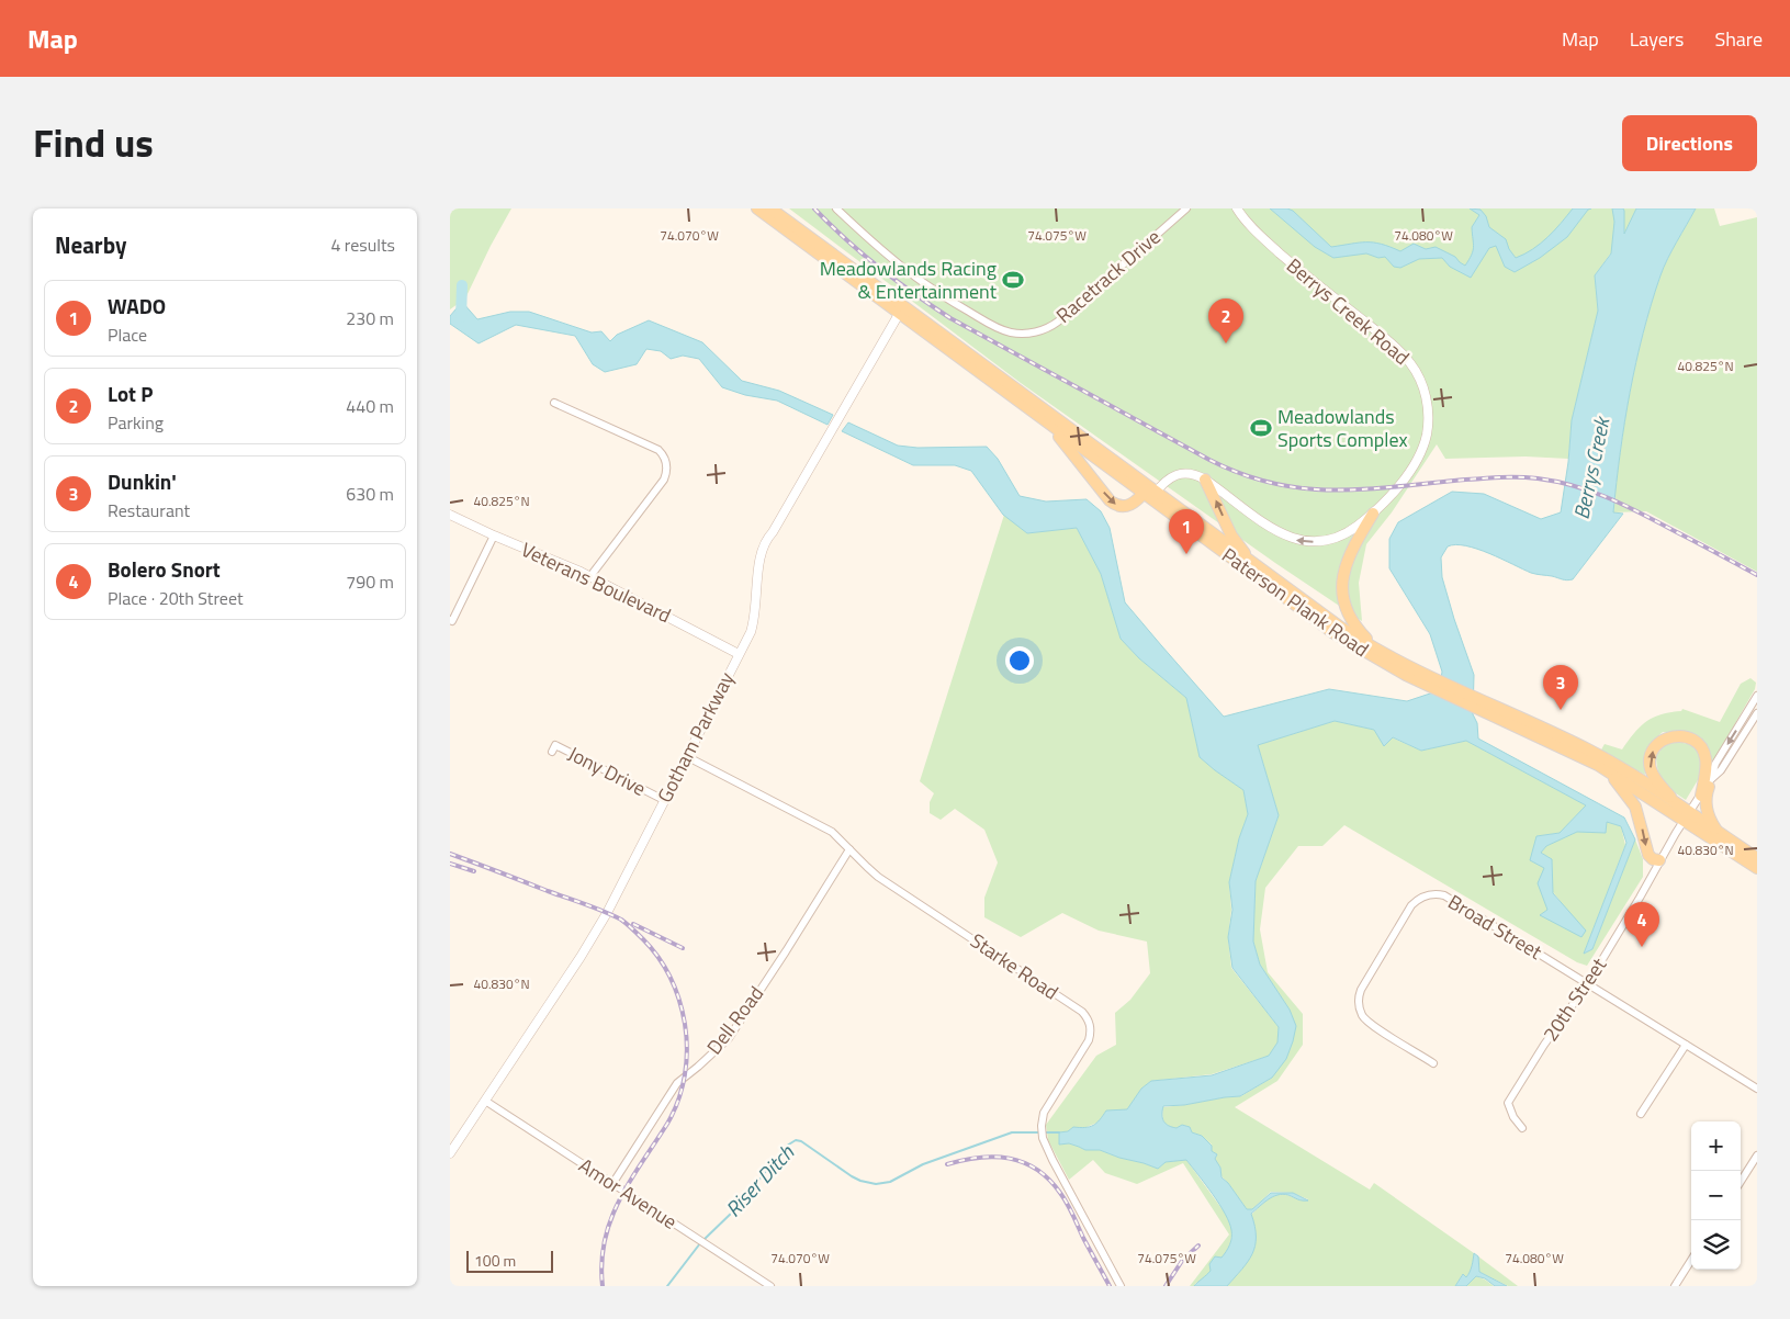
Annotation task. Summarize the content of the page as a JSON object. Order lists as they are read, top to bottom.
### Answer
{
  "streets": {
    "main road": ["Paterson Plank Road"],
    "street": [
      "Racetrack Drive",
      "Berrys Creek Road",
      "Veterans Boulevard",
      "Gotham Parkway",
      "Jony Drive",
      "Broad Street",
      "Starke Road",
      "20th Street",
      "Dell Road",
      "Amor Avenue"
    ]
  },
  "crossings": [
    ["Berrys Creek Road", "Paterson Plank Road"],
    ["Veterans Boulevard", "Gotham Parkway"],
    ["Paterson Plank Road", "Gotham Parkway"],
    ["Paterson Plank Road", "20th Street"],
    ["Gotham Parkway", "Jony Drive"],
    ["Gotham Parkway", "Starke Road"],
    ["Gotham Parkway", "Amor Avenue"],
    ["Broad Street", "20th Street"],
    ["Starke Road", "Dell Road"],
    ["Dell Road", "Amor Avenue"]
  ],
  "water": ["Berrys Creek", "Riser Ditch"],
  "places": {
    "sports": ["Meadowlands Racing & Entertainment", "Meadowlands Sports Complex"]
  },
  "scale_bar": "100 m",
  "page": {
    "header": "Map",
    "nav": ["Map", "Layers", "Share"],
    "title": "Find us",
    "buttons": "Directions",
    "heading": ["Nearby", "4 results"],
    "list": [
      {
        "mark": "1",
        "name": "WADO",
        "note": "Place",
        "value": "230 m"
      },
      {
        "mark": "2",
        "name": "Lot P",
        "note": "Parking",
        "value": "440 m"
      },
      {
        "mark": "3",
        "name": "Dunkin'",
        "note": "Restaurant",
        "value": "630 m"
      },
      {
        "mark": "4",
        "name": "Bolero Snort",
        "note": "Place · 20th Street",
        "value": "790 m"
      }
    ],
    "pins": [
      "2",
      "1",
      "3",
      "4"
    ],
    "map_buttons": ["+", "−"],
    "scale": "100 m"
  },
  "coordinates": [
    "74.070°W",
    "74.075°W",
    "74.080°W",
    "40.825°N",
    "40.830°N"
  ]
}
